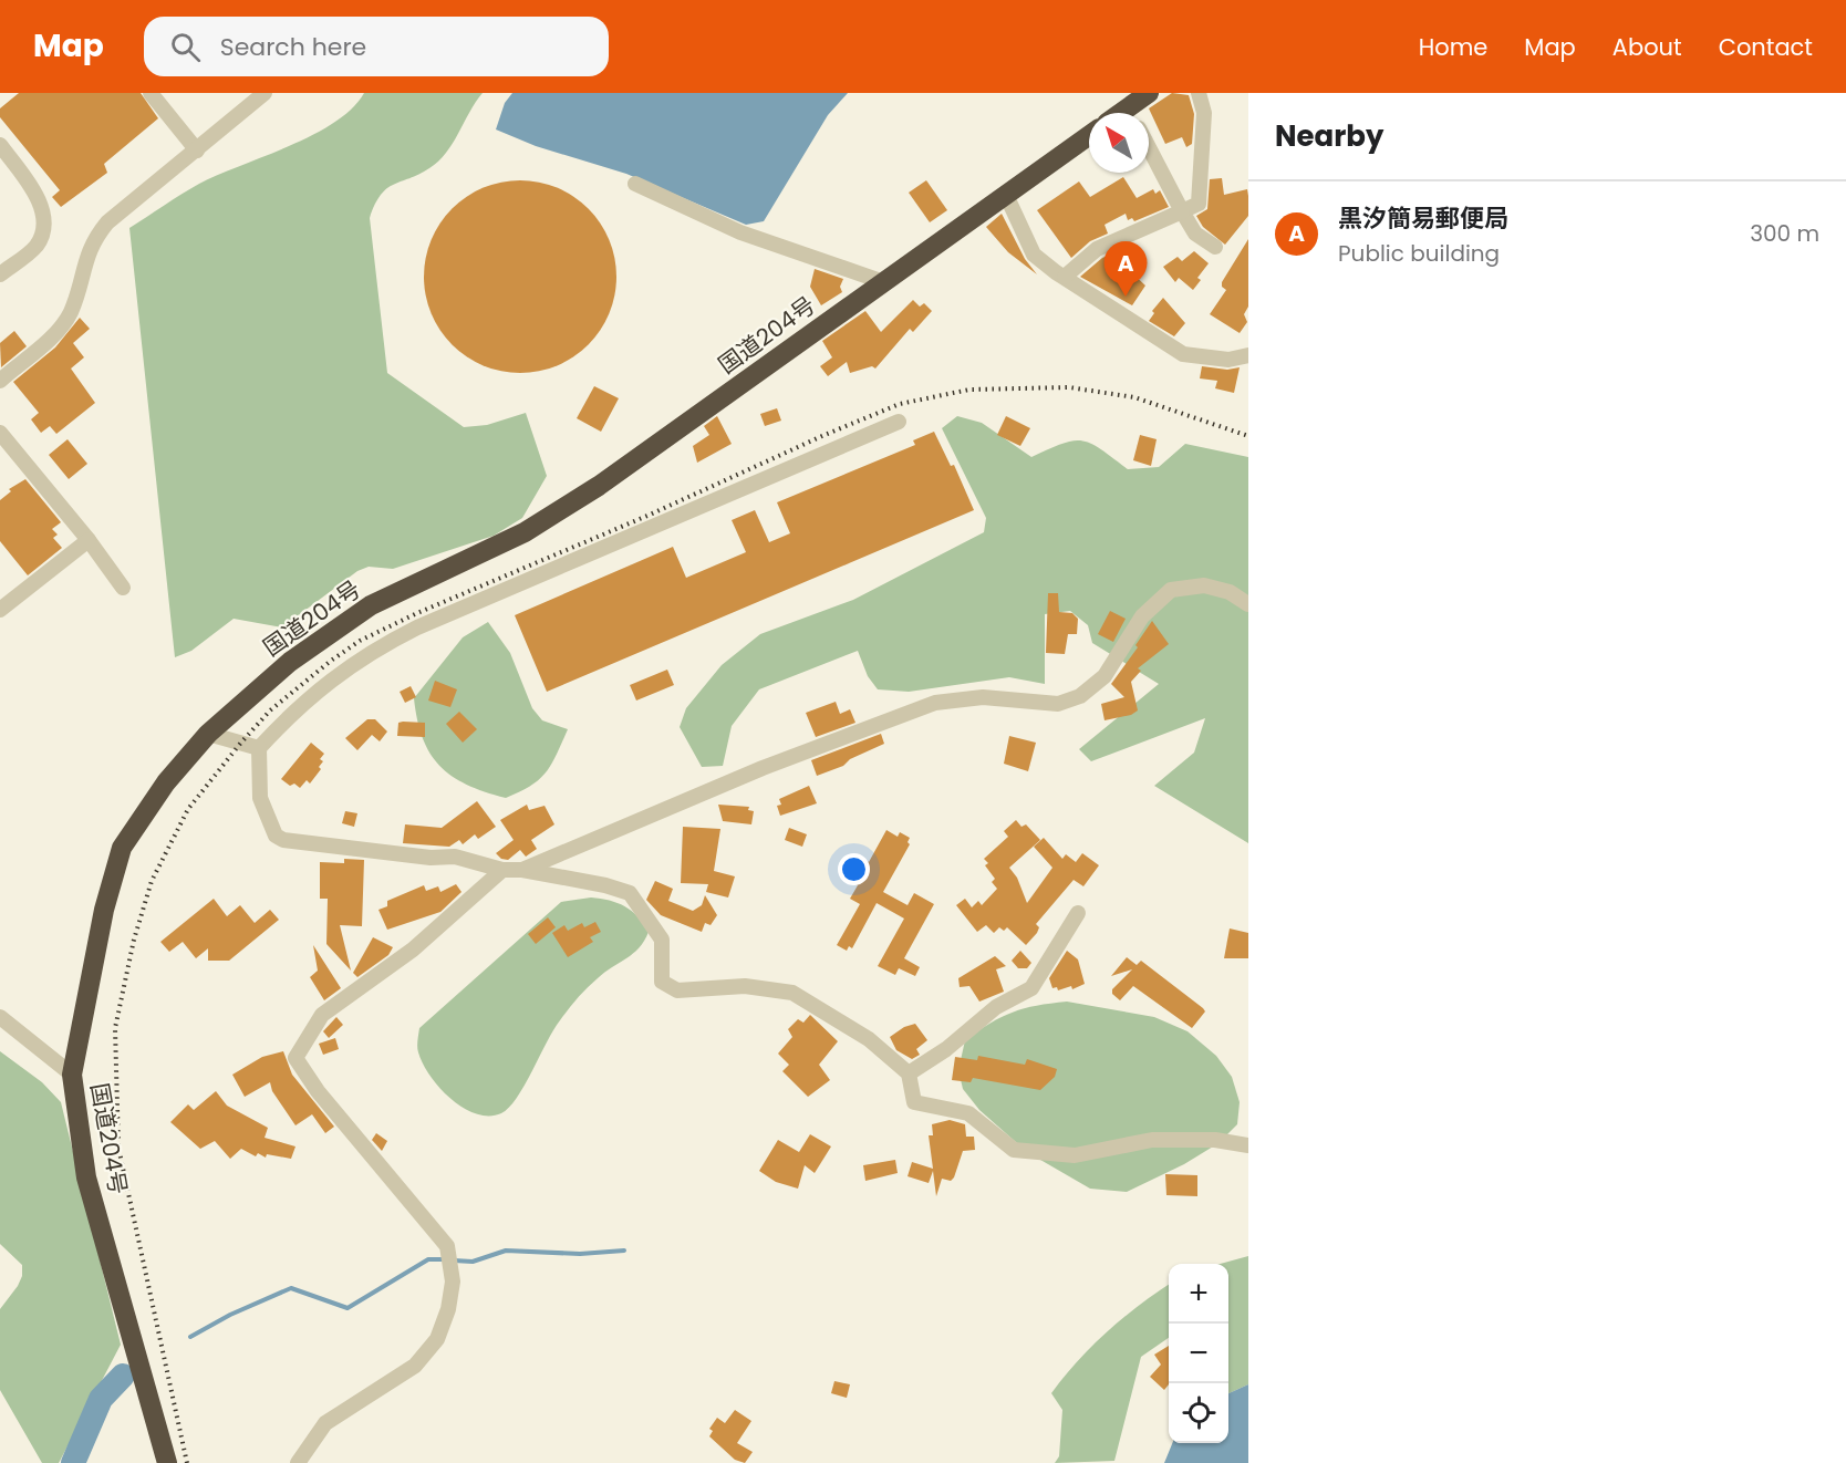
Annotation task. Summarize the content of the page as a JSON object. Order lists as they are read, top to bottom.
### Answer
{
  "streets": {
    "highway": ["国道204号"]
  },
  "north": "top left",
  "page": {
    "header": "Map",
    "search": "Search here",
    "nav": [
      "Home",
      "Map",
      "About",
      "Contact"
    ],
    "heading": "Nearby",
    "list": [
      {
        "mark": "A",
        "name": "黒汐簡易郵便局",
        "note": "Public building",
        "value": "300 m"
      }
    ],
    "pins": "A",
    "map_buttons": ["+", "−"]
  }
}
